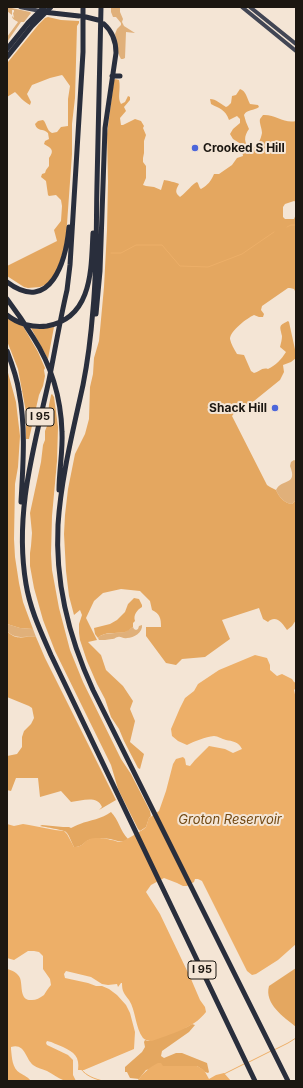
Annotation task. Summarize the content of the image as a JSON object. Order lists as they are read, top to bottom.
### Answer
{
  "streets": {
    "highway": ["I 95"]
  },
  "water": ["Groton Reservoir"],
  "places": ["Crooked S Hill", "Shack Hill"]
}
